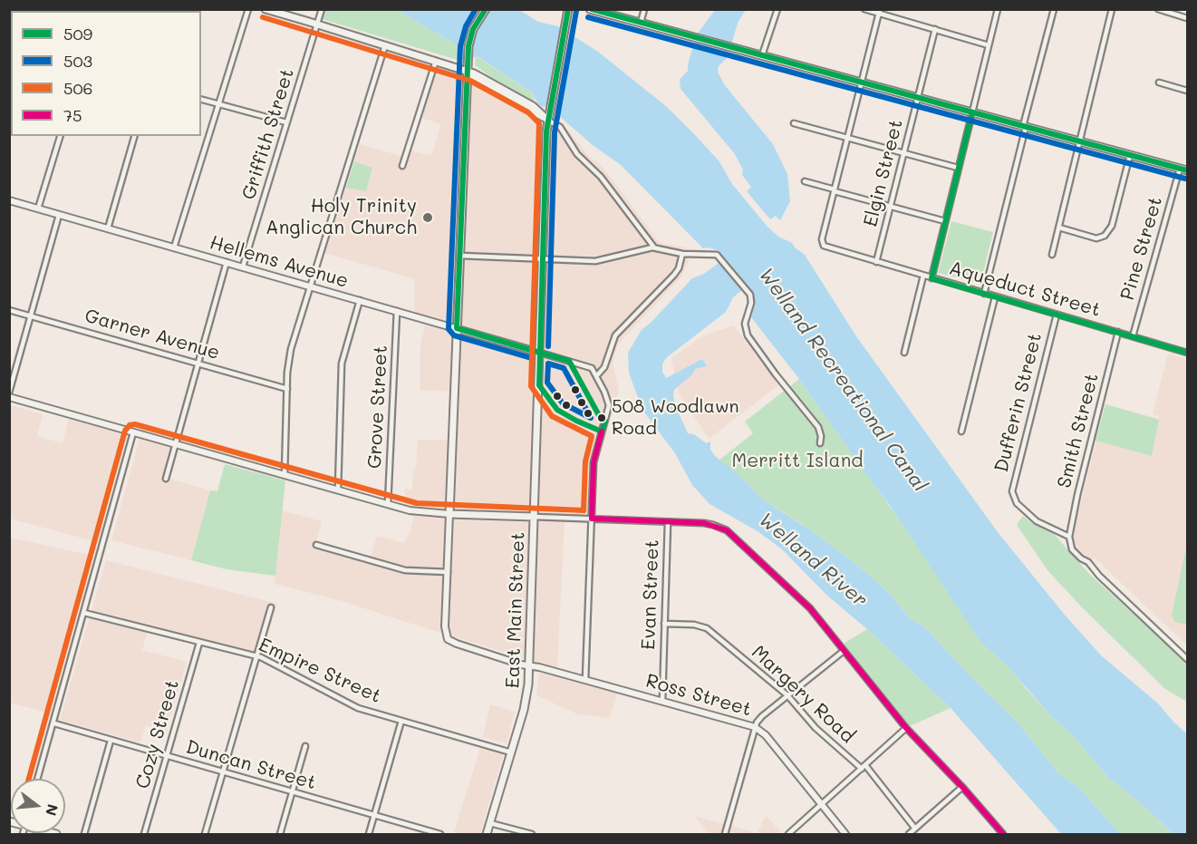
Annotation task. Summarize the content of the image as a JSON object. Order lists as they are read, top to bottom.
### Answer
{
  "streets": {
    "main road": ["East Main Street"],
    "street": [
      "Griffith Street",
      "Elgin Street",
      "Pine Street",
      "Hellems Avenue",
      "Aqueduct Street",
      "Garner Avenue",
      "Dufferin Street",
      "Grove Street",
      "Smith Street",
      "Evan Street",
      "Empire Street",
      "Margery Road",
      "Ross Street",
      "Cozy Street",
      "Duncan Street"
    ]
  },
  "crossings": [
    ["Griffith Street", "Hellems Avenue"],
    ["Elgin Street", "Aqueduct Street"],
    ["Pine Street", "Aqueduct Street"],
    ["Hellems Avenue", "Grove Street"],
    ["Hellems Avenue", "East Main Street"],
    ["Aqueduct Street", "Dufferin Street"],
    ["Aqueduct Street", "Smith Street"],
    ["Dufferin Street", "Smith Street"],
    ["Evan Street", "Margery Road"],
    ["Evan Street", "Ross Street"],
    ["East Main Street", "Empire Street"],
    ["East Main Street", "Ross Street"],
    ["Empire Street", "Cozy Street"],
    ["Cozy Street", "Duncan Street"]
  ],
  "water": ["Welland Recreational Canal", "Welland River"],
  "parks": ["Merritt Island"],
  "places": ["Holy Trinity Anglican Church", "508 Woodlawn Road"],
  "lines": [
    "transit line 509",
    "transit line 503",
    "transit line 506",
    "transit line 75"
  ],
  "legend": [
    "509",
    "503",
    "506",
    "75"
  ],
  "north": "right"
}
